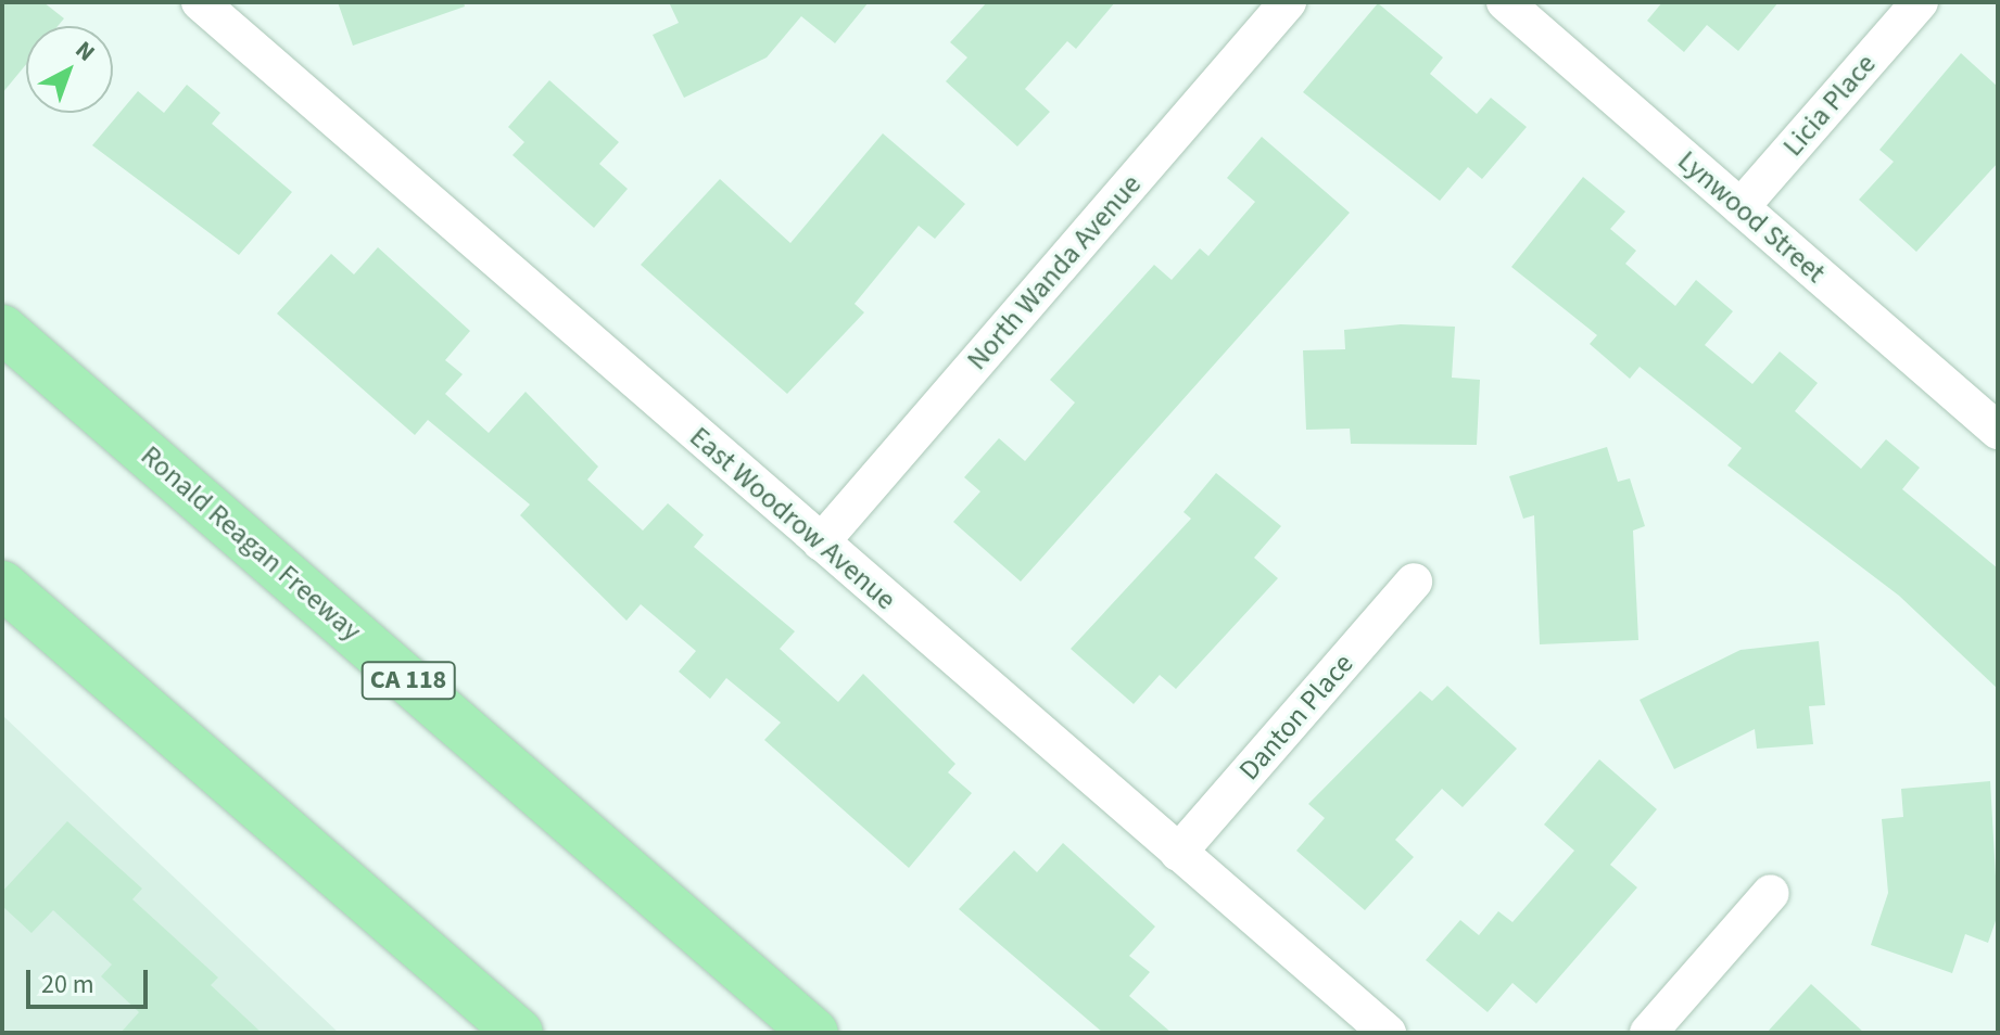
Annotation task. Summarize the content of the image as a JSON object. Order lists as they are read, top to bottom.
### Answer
{
  "streets": {
    "highway": ["Ronald Reagan Freeway", "CA 118"],
    "street": [
      "Licia Place",
      "Lynwood Street",
      "North Wanda Avenue",
      "East Woodrow Avenue",
      "Danton Place"
    ]
  },
  "crossings": [
    ["Licia Place", "Lynwood Street"],
    ["North Wanda Avenue", "East Woodrow Avenue"],
    ["East Woodrow Avenue", "Danton Place"]
  ],
  "scale_bar": "20 m",
  "north": "top right"
}
